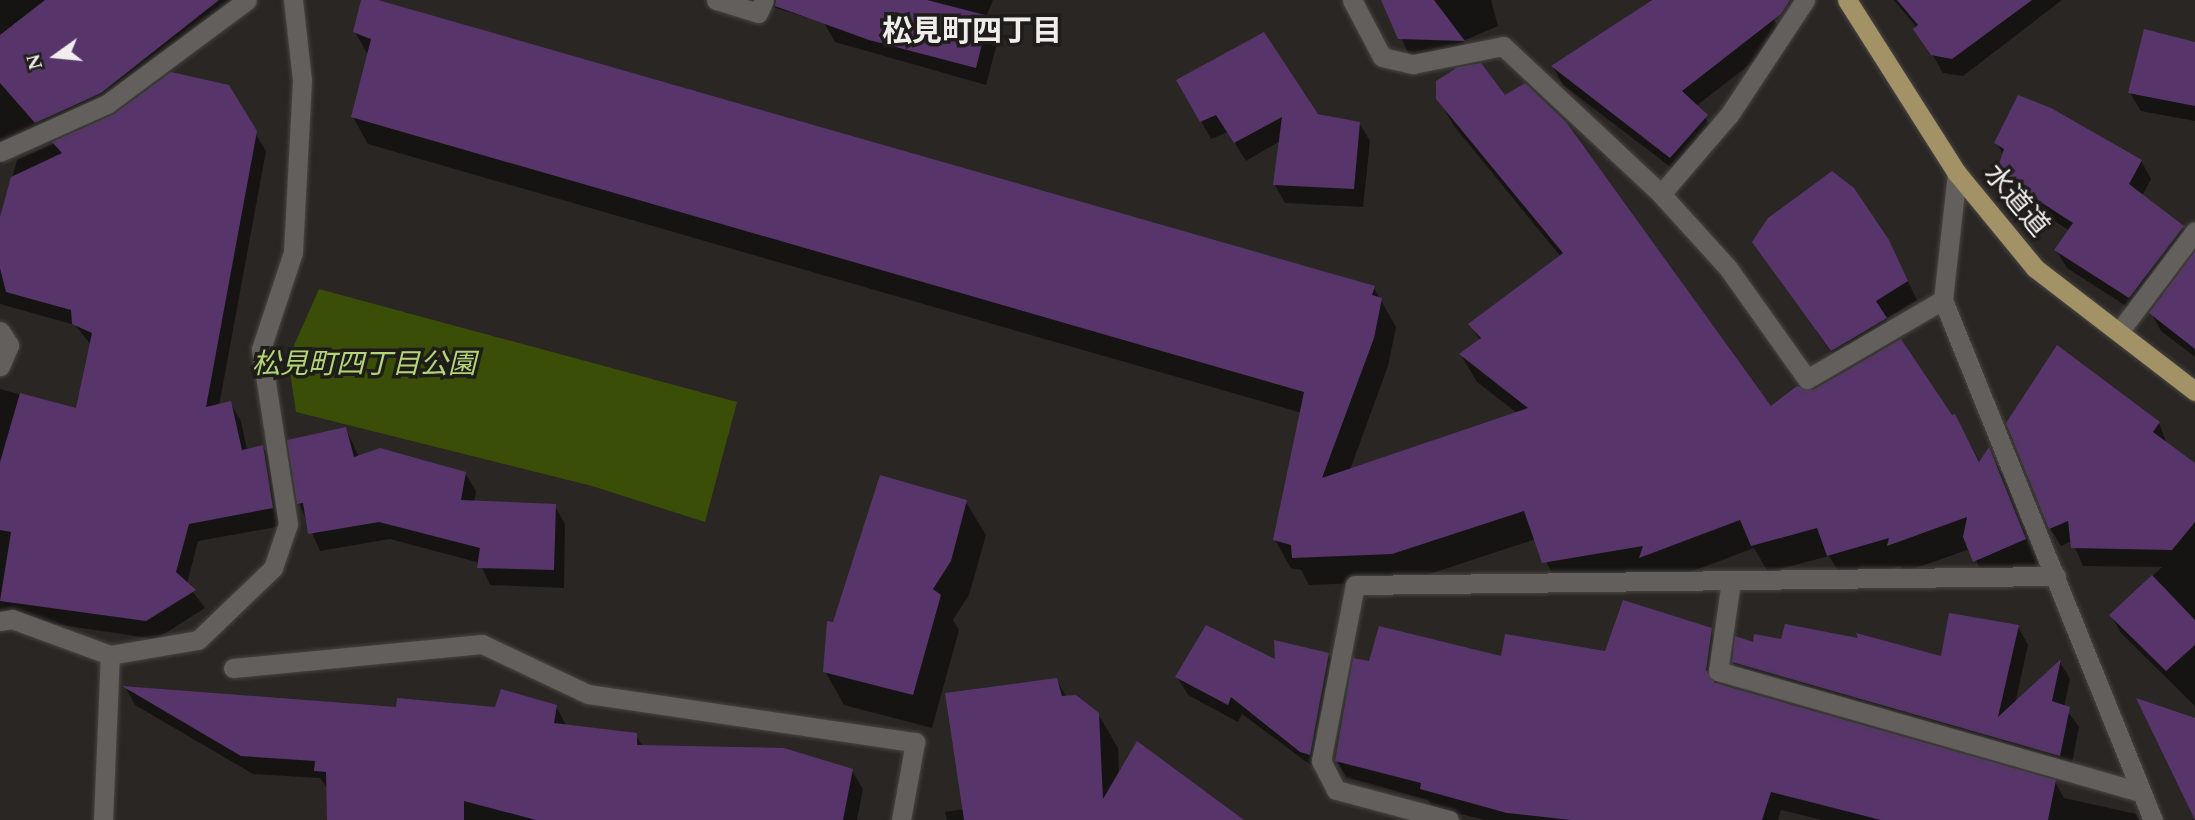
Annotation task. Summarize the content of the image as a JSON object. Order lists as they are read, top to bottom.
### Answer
{
  "streets": {
    "main road": ["水道道"]
  },
  "districts": ["松見町四丁目"],
  "parks": ["松見町四丁目公園"],
  "north": "left"
}
